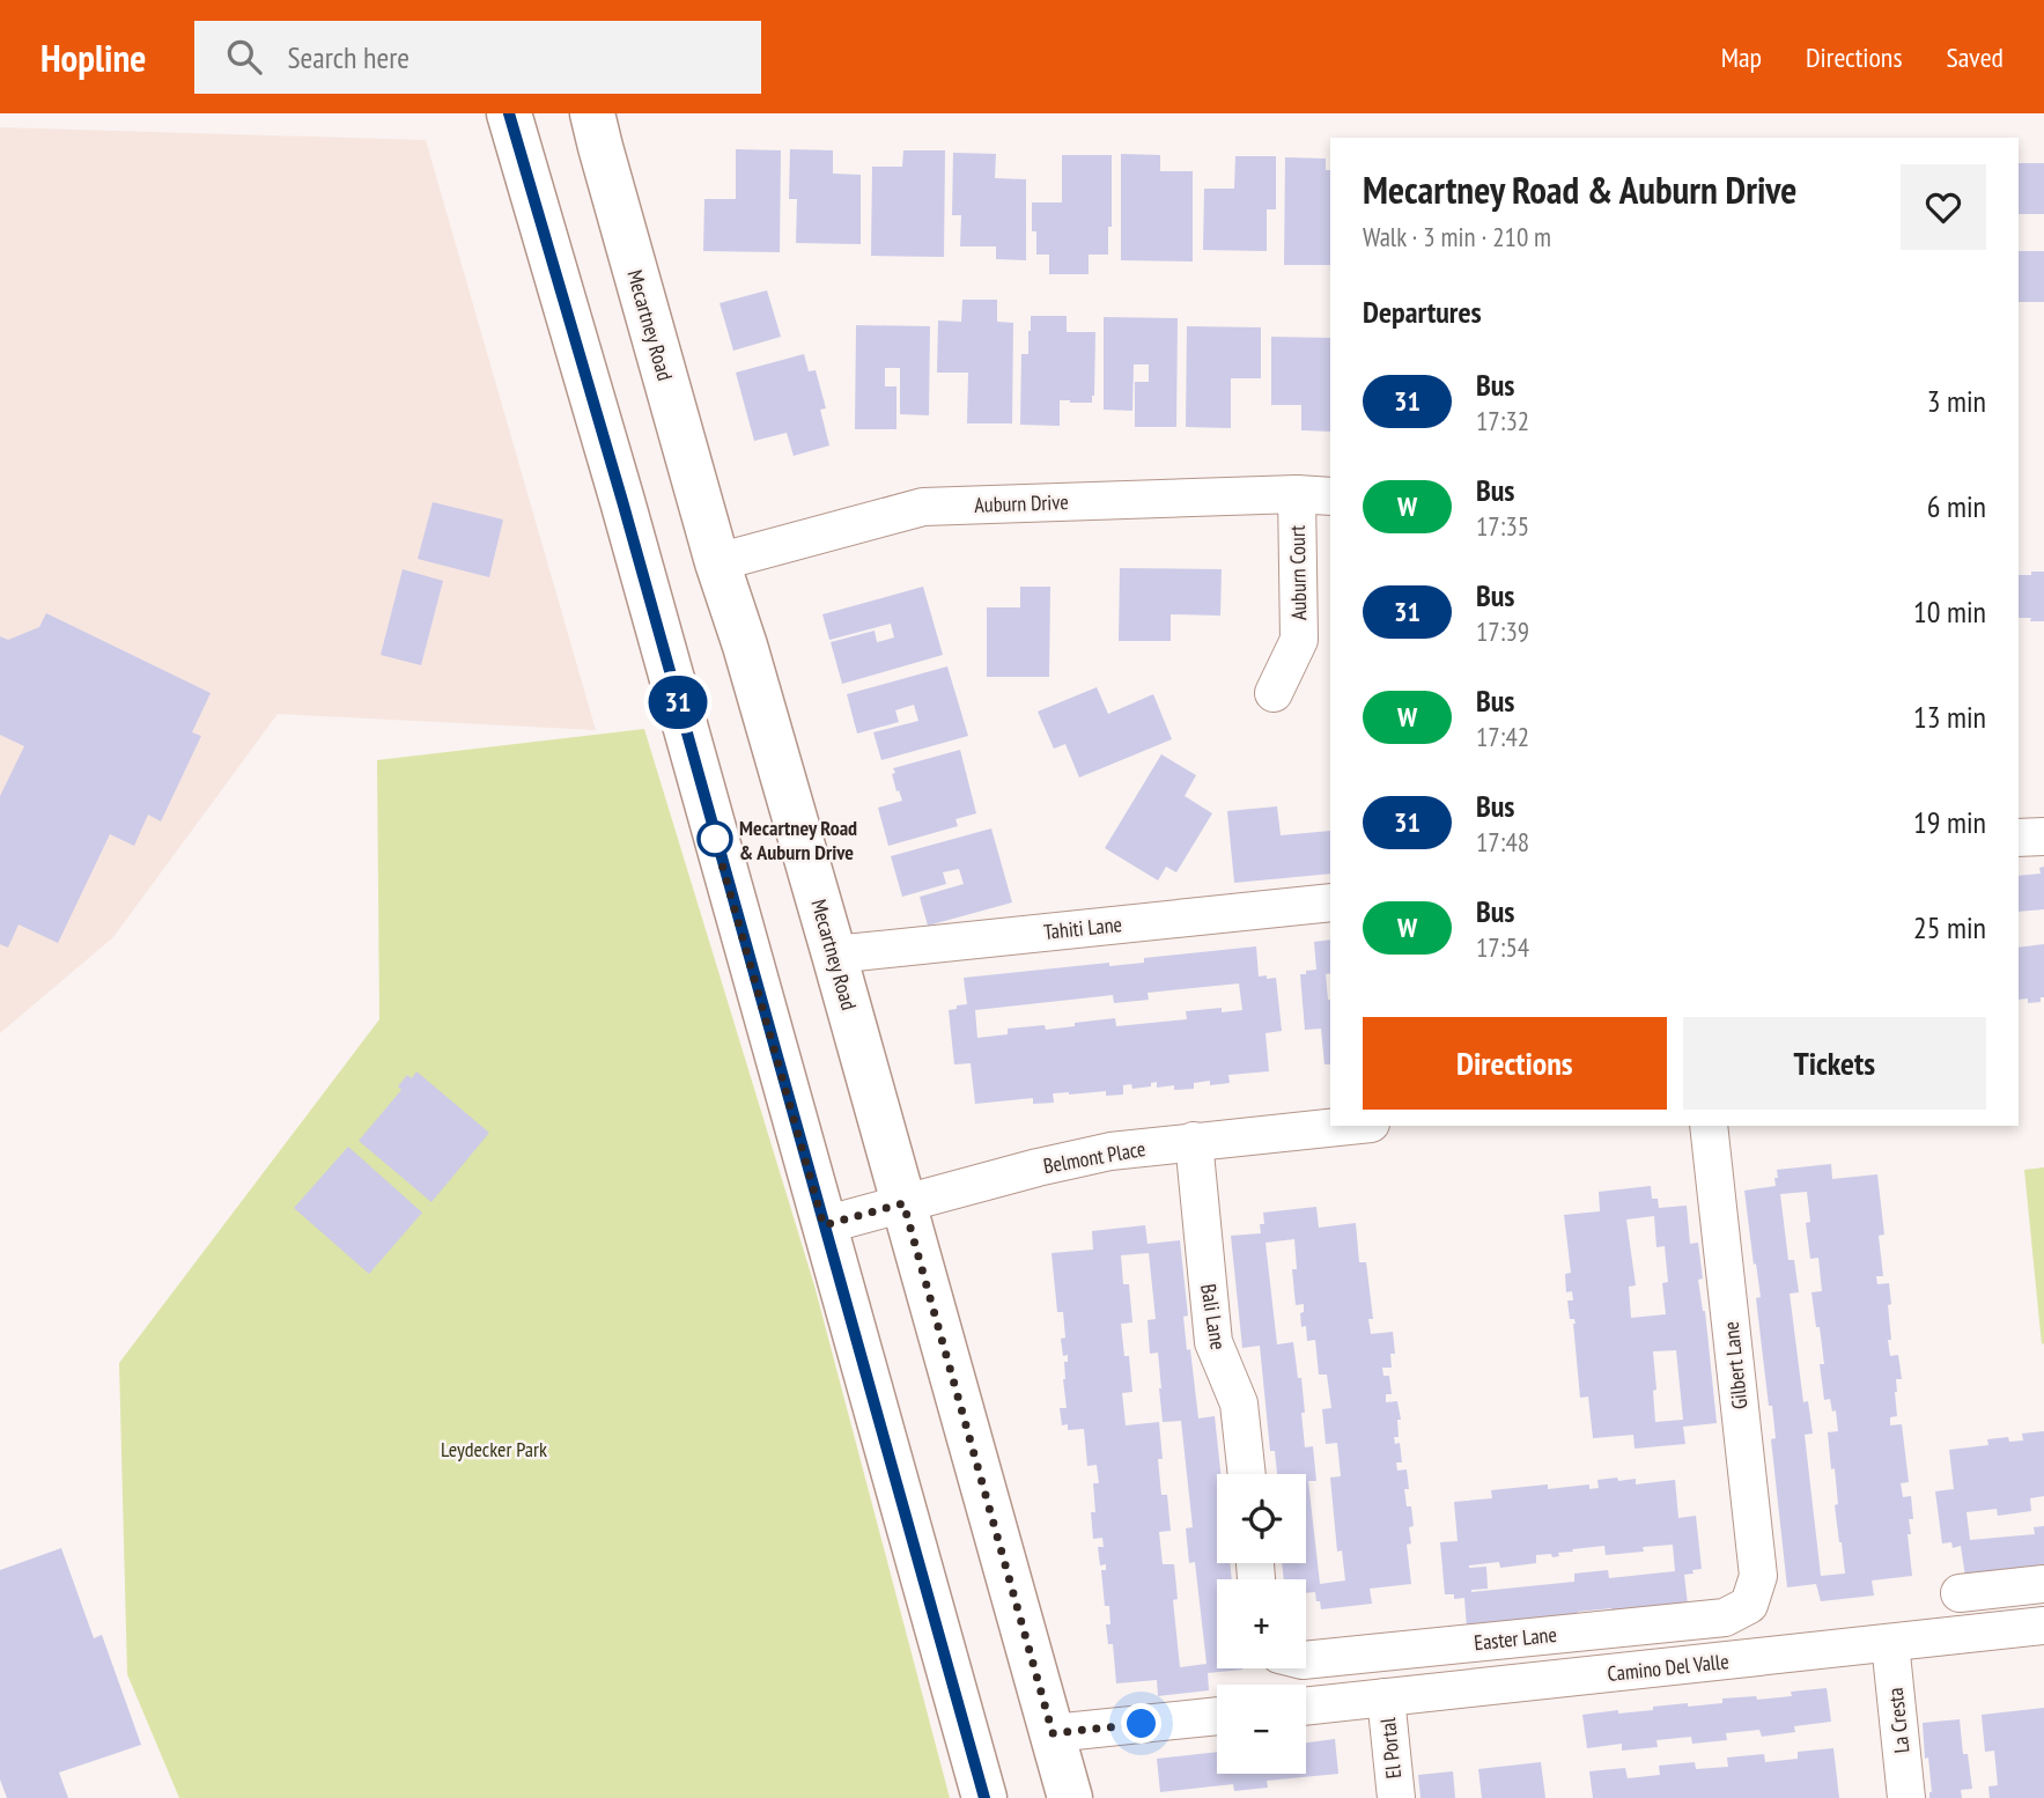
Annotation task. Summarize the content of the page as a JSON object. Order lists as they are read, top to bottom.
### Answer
{
  "streets": {
    "main road": ["Mecartney Road"],
    "street": [
      "Auburn Drive",
      "Auburn Court",
      "Tahiti Lane",
      "Belmont Place",
      "Bali Lane",
      "Gilbert Lane",
      "Easter Lane",
      "Camino Del Valle",
      "La Cresta",
      "El Portal"
    ]
  },
  "crossings": [
    ["Mecartney Road", "Auburn Drive"],
    ["Mecartney Road", "Tahiti Lane"],
    ["Mecartney Road", "Belmont Place"],
    ["Auburn Drive", "Auburn Court"],
    ["Belmont Place", "Bali Lane"],
    ["Gilbert Lane", "Easter Lane"],
    ["Camino Del Valle", "La Cresta"],
    ["Camino Del Valle", "El Portal"]
  ],
  "parks": ["Leydecker Park"],
  "places": ["Mecartney Road & Auburn Drive"],
  "lines": ["bus line 31"],
  "page": {
    "header": "Hopline",
    "search": "Search here",
    "nav": ["Map", "Directions", "Saved"],
    "on_map": "31",
    "heading": [
      ["Mecartney Road & Auburn Drive", "Walk · 3 min · 210 m"],
      "Departures"
    ],
    "list": [
      {
        "mark": "31",
        "name": "Bus",
        "note": "17:32",
        "value": "3 min"
      },
      {
        "mark": "W",
        "name": "Bus",
        "note": "17:35",
        "value": "6 min"
      },
      {
        "mark": "31",
        "name": "Bus",
        "note": "17:39",
        "value": "10 min"
      },
      {
        "mark": "W",
        "name": "Bus",
        "note": "17:42",
        "value": "13 min"
      },
      {
        "mark": "31",
        "name": "Bus",
        "note": "17:48",
        "value": "19 min"
      },
      {
        "mark": "W",
        "name": "Bus",
        "note": "17:54",
        "value": "25 min"
      }
    ],
    "buttons": ["Directions", "Tickets"],
    "map_buttons": ["+", "−"]
  }
}
